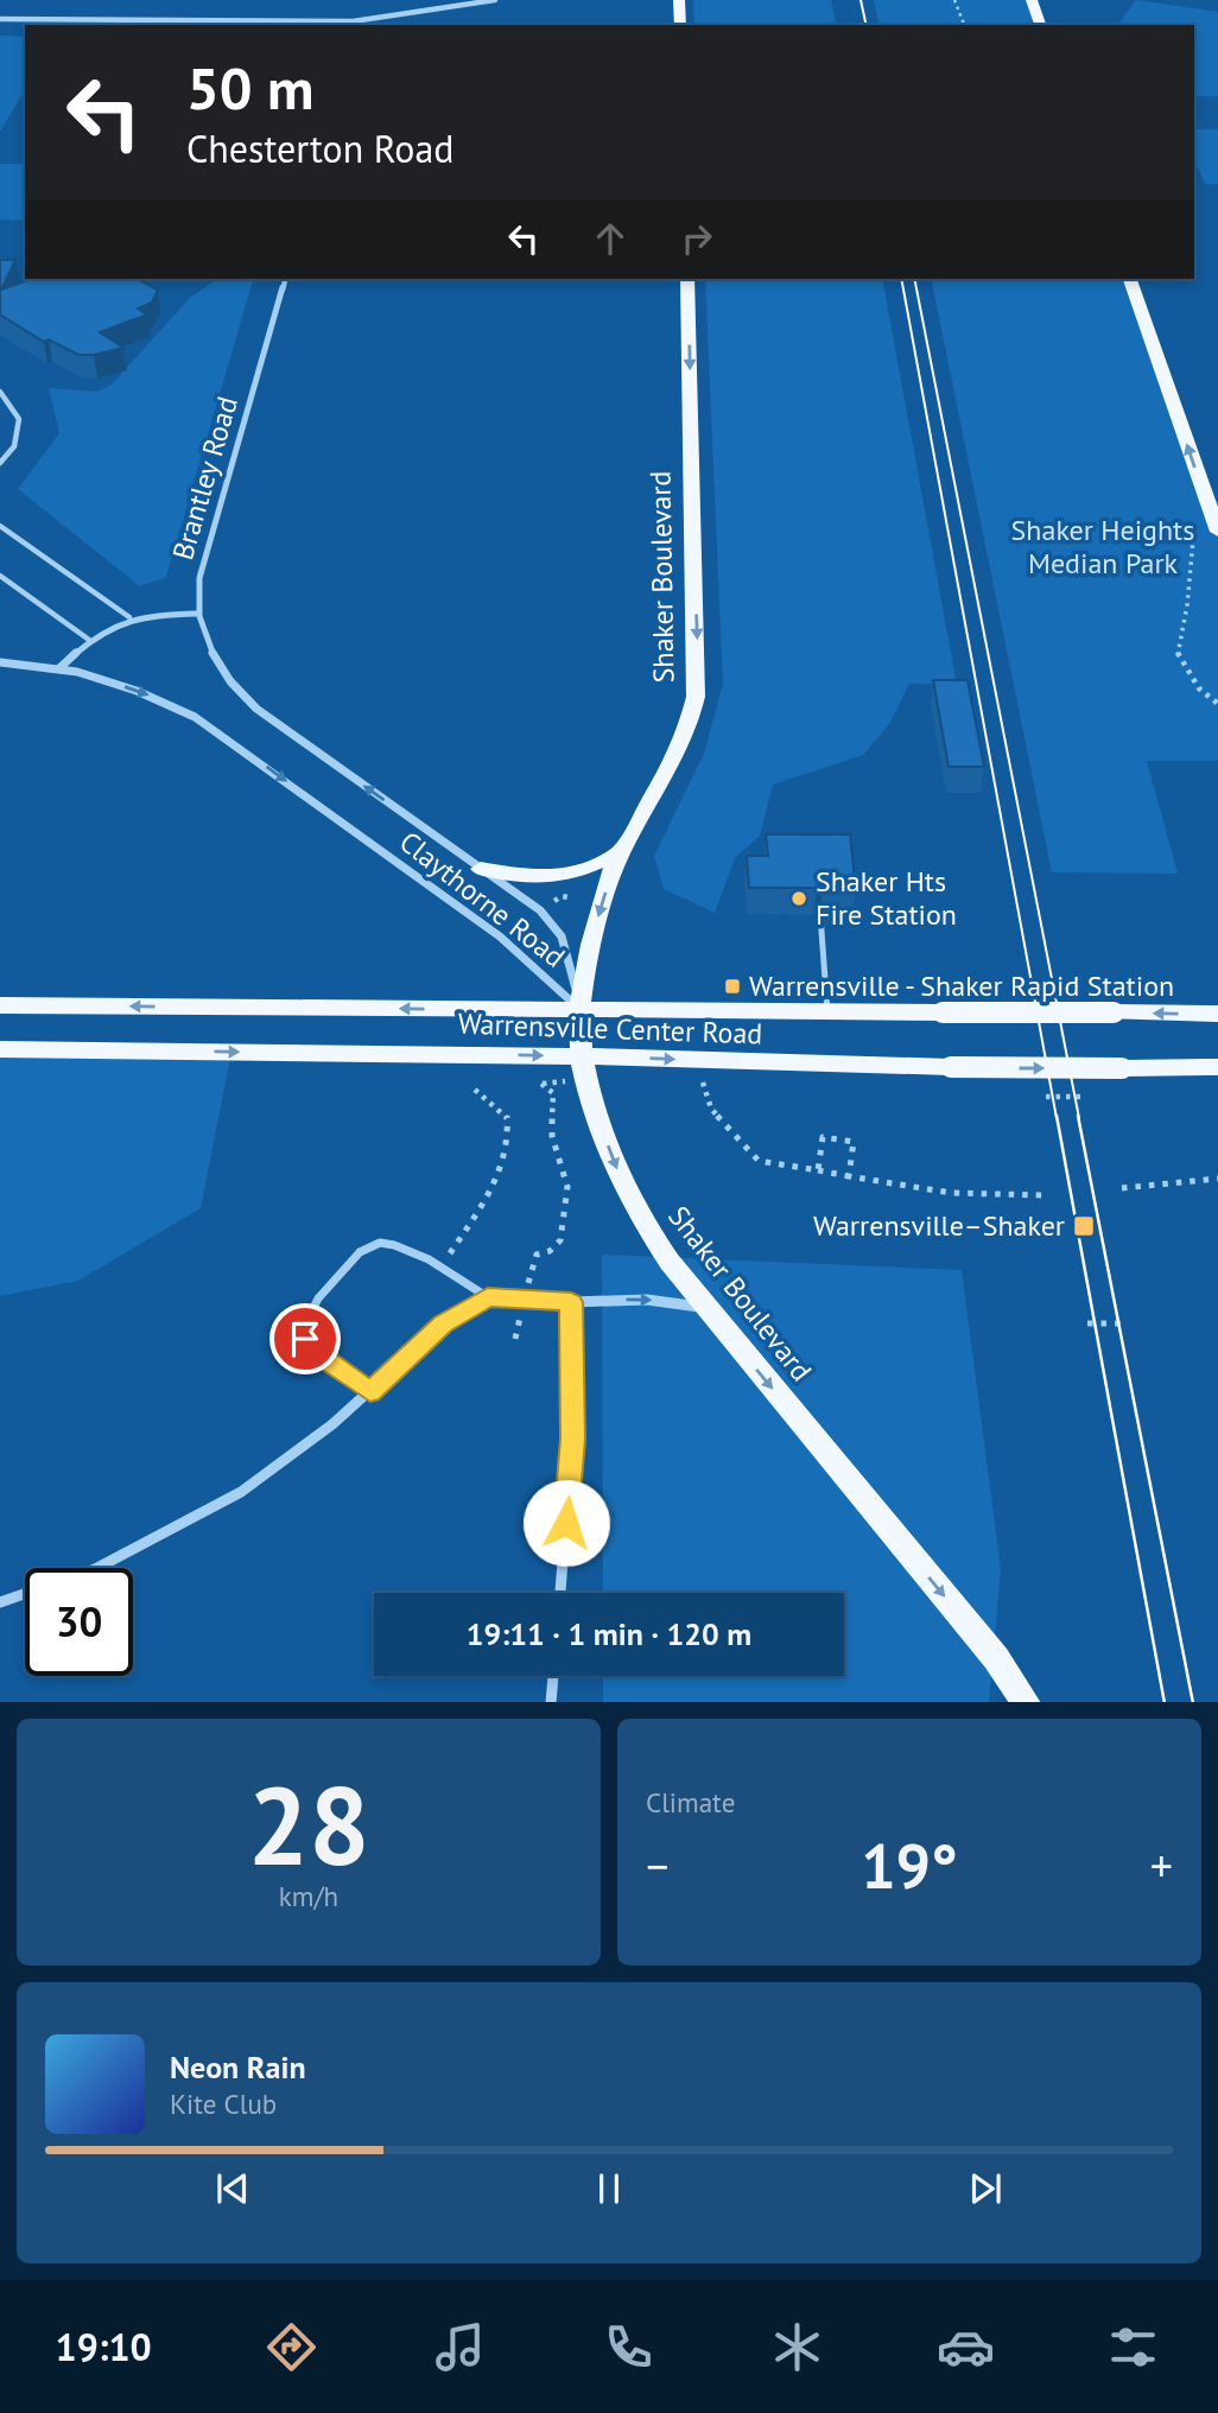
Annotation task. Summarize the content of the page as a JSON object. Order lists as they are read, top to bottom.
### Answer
{
  "streets": {
    "main road": ["Shaker Boulevard", "Warrensville Center Road"],
    "street": ["Brantley Road", "Claythorne Road"]
  },
  "crossings": [
    ["Brantley Road", "Claythorne Road"],
    ["Shaker Boulevard", "Claythorne Road"],
    ["Shaker Boulevard", "Warrensville Center Road"],
    ["Claythorne Road", "Warrensville Center Road"]
  ],
  "one_way": ["Shaker Boulevard"],
  "parks": ["Shaker Heights Median Park"],
  "places": {
    "other": ["Shaker Hts Fire Station"],
    "transit": ["Warrensville - Shaker Rapid Station", "Warrensville–Shaker"]
  },
  "page": {
    "turn": ["50 m", "Chesterton Road"],
    "limit": "30",
    "trip": "19:11 · 1 min · 120 m",
    "tile": [
      ["28", "km/h"],
      "Climate"
    ],
    "heat": ["−", "19°", "+"],
    "song": ["Neon Rain", "Kite Club"],
    "tabs": "19:10"
  }
}
